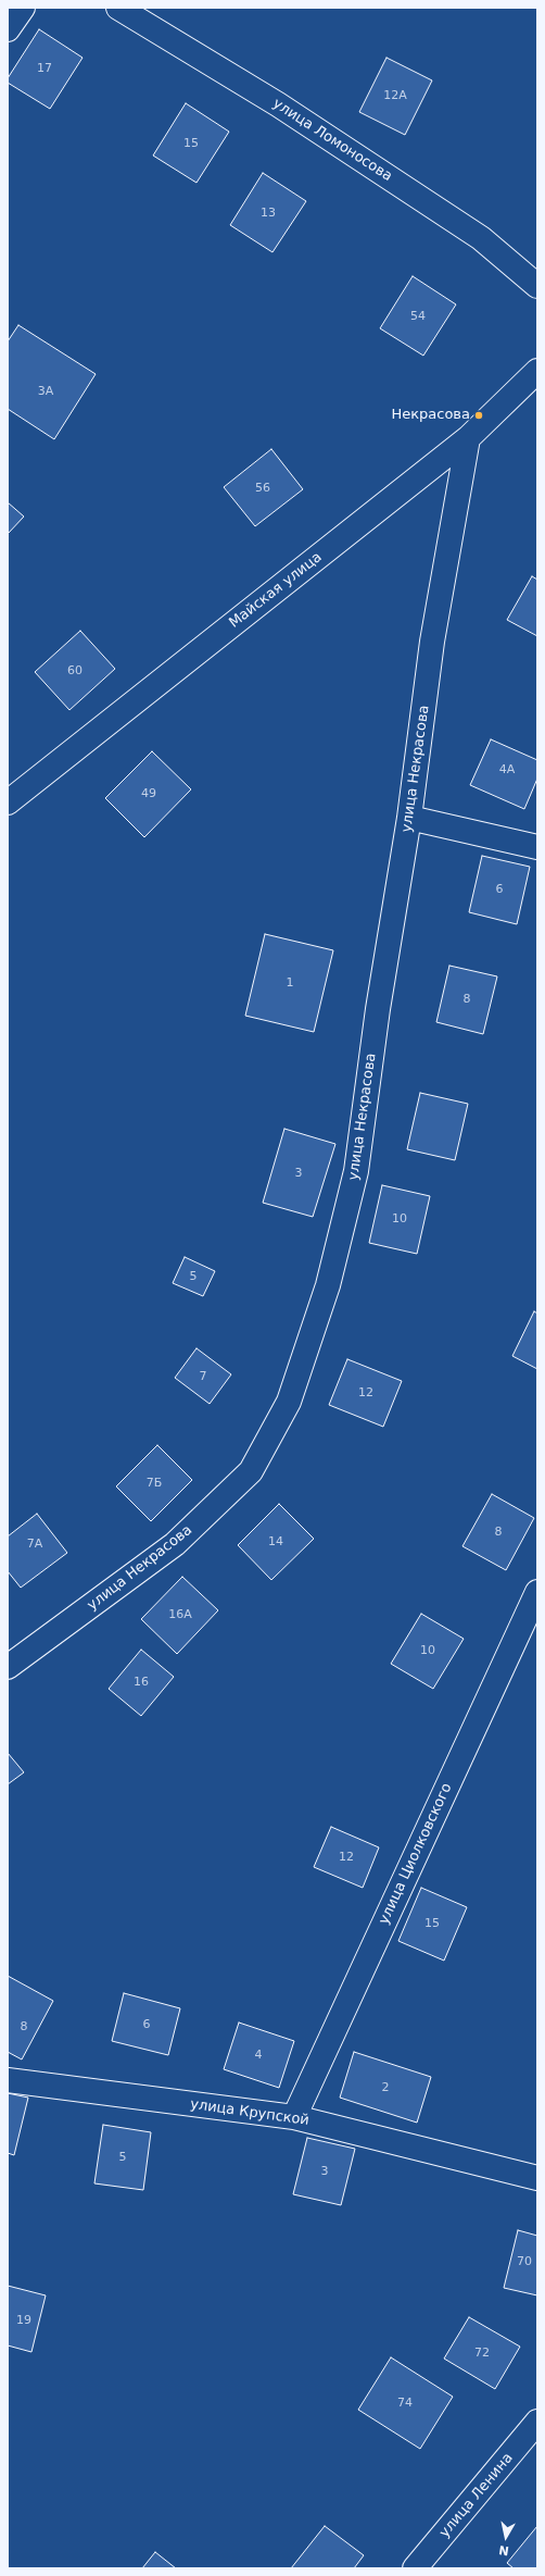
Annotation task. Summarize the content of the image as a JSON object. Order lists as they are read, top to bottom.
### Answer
{
  "streets": {
    "street": [
      "улица Ломоносова",
      "Майская улица",
      "улица Некрасова",
      "улица Циолковского",
      "улица Крупской",
      "улица Ленина"
    ]
  },
  "crossings": [
    ["Майская улица", "улица Некрасова"],
    ["улица Циолковского", "улица Крупской"]
  ],
  "places": ["Некрасова"],
  "house_numbers": [
    "17",
    "12А",
    "15",
    "13",
    "54",
    "3А",
    "56",
    "60",
    "4А",
    "49",
    "6",
    "1",
    "8",
    "3",
    "10",
    "5",
    "7",
    "12",
    "7Б",
    "8",
    "14",
    "7А",
    "16А",
    "10",
    "16",
    "12",
    "15",
    "6",
    "8",
    "4",
    "2",
    "5",
    "3",
    "70",
    "19",
    "72",
    "74"
  ],
  "north": "bottom"
}
